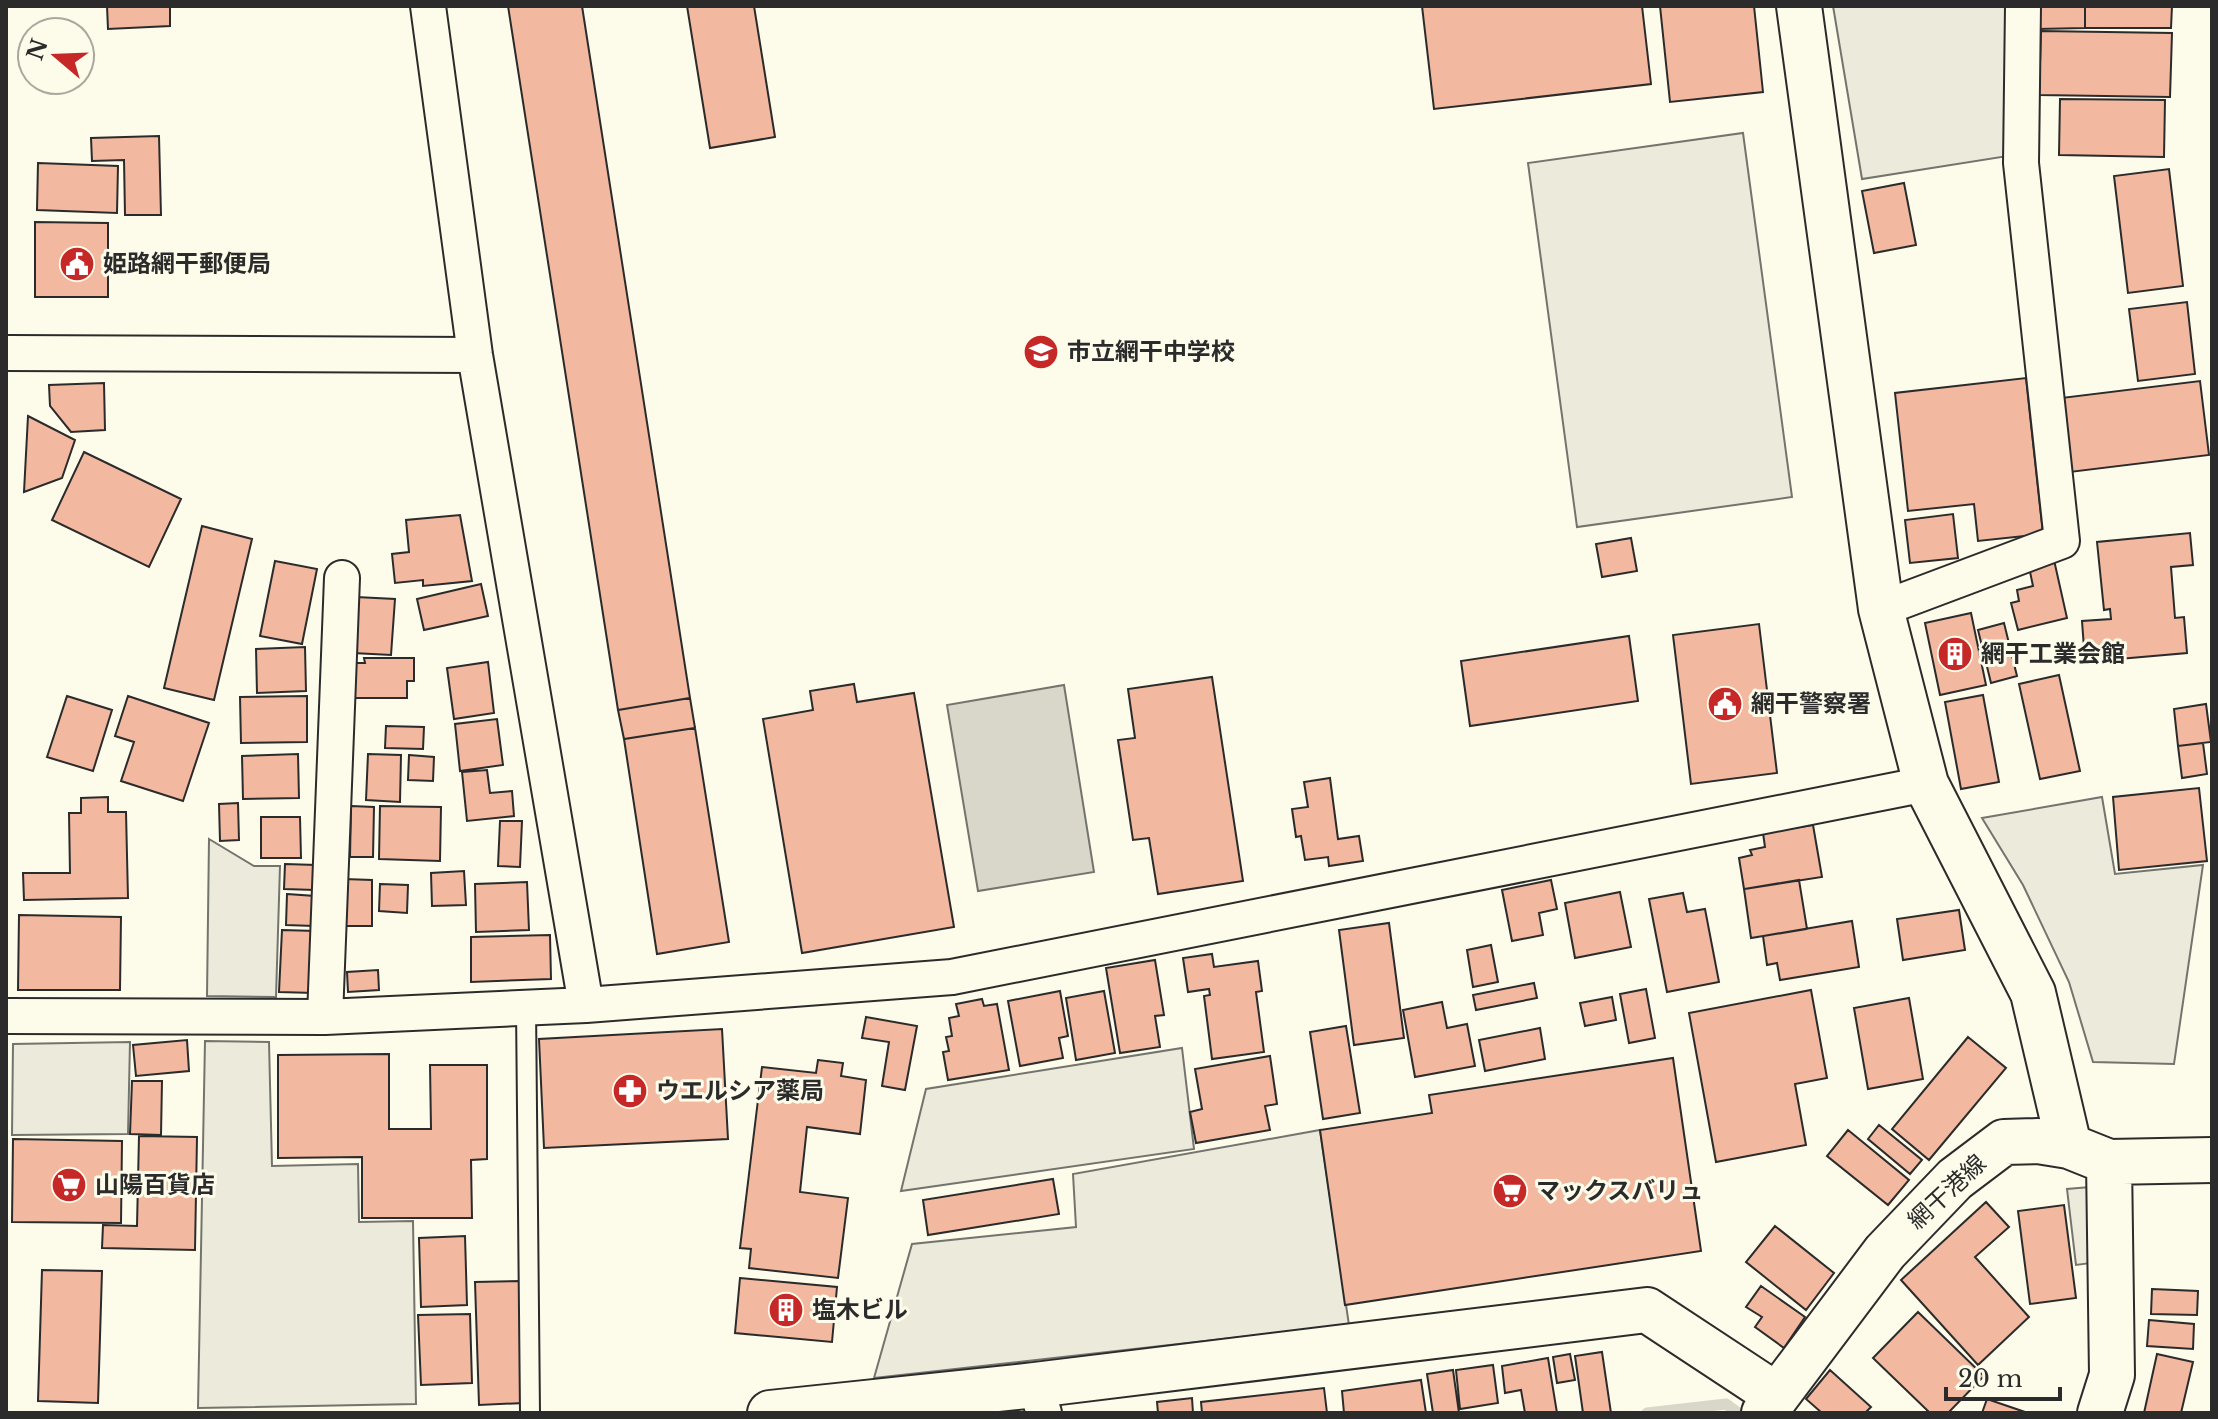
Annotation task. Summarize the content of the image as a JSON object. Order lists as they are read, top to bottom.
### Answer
{
  "streets": {
    "street": ["網干港線"]
  },
  "places": {
    "public building": ["姫路網干郵便局", "網干警察署"],
    "school or university": ["市立網干中学校"],
    "building": ["網干工業会館", "塩木ビル"],
    "pharmacy": ["ウエルシア薬局"],
    "supermarket": ["山陽百貨店", "マックスバリュ"]
  },
  "scale_bar": "20 m",
  "north": "left"
}
